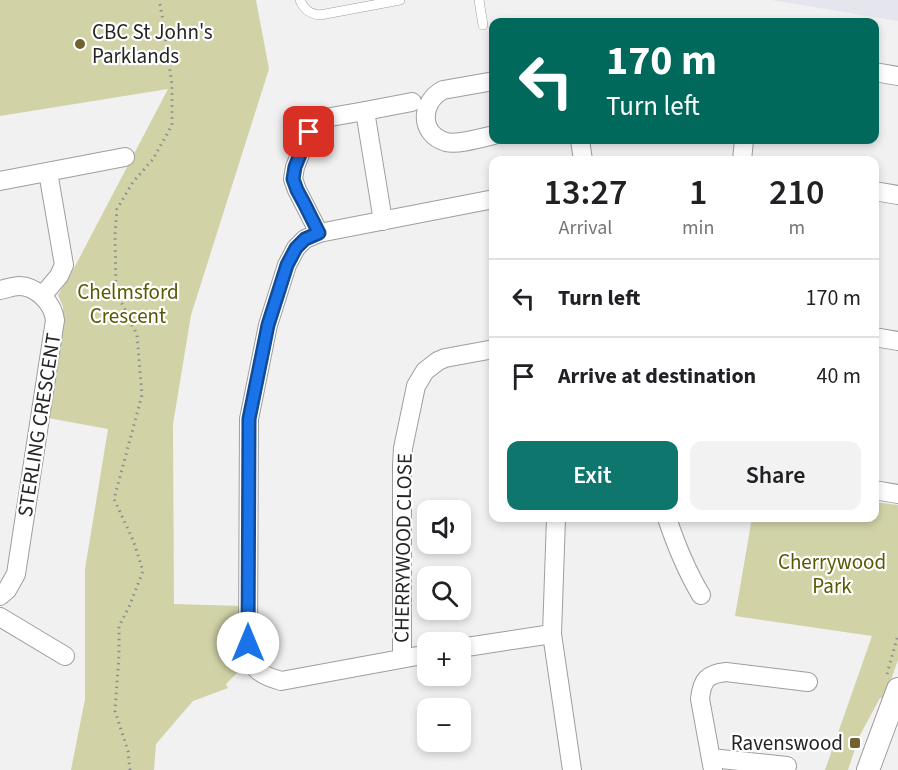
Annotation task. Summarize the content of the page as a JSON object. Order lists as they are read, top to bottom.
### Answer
{
  "streets": {
    "street": ["STERLING CRESCENT", "CHERRYWOOD CLOSE"]
  },
  "parks": ["Chelmsford Crescent", "Cherrywood Park"],
  "places": {
    "other": ["CBC St John's Parklands"],
    "transit": ["Ravenswood"]
  },
  "page": {
    "turn": ["170 m", "Turn left"],
    "eta": [
      "13:27",
      "Arrival",
      "1",
      "min",
      "210",
      "m"
    ],
    "list": [
      {
        "name": "Turn left",
        "value": "170 m"
      },
      {
        "name": "Arrive at destination",
        "value": "40 m"
      }
    ],
    "buttons": ["Exit", "Share"],
    "map_buttons": ["+", "−"]
  }
}
